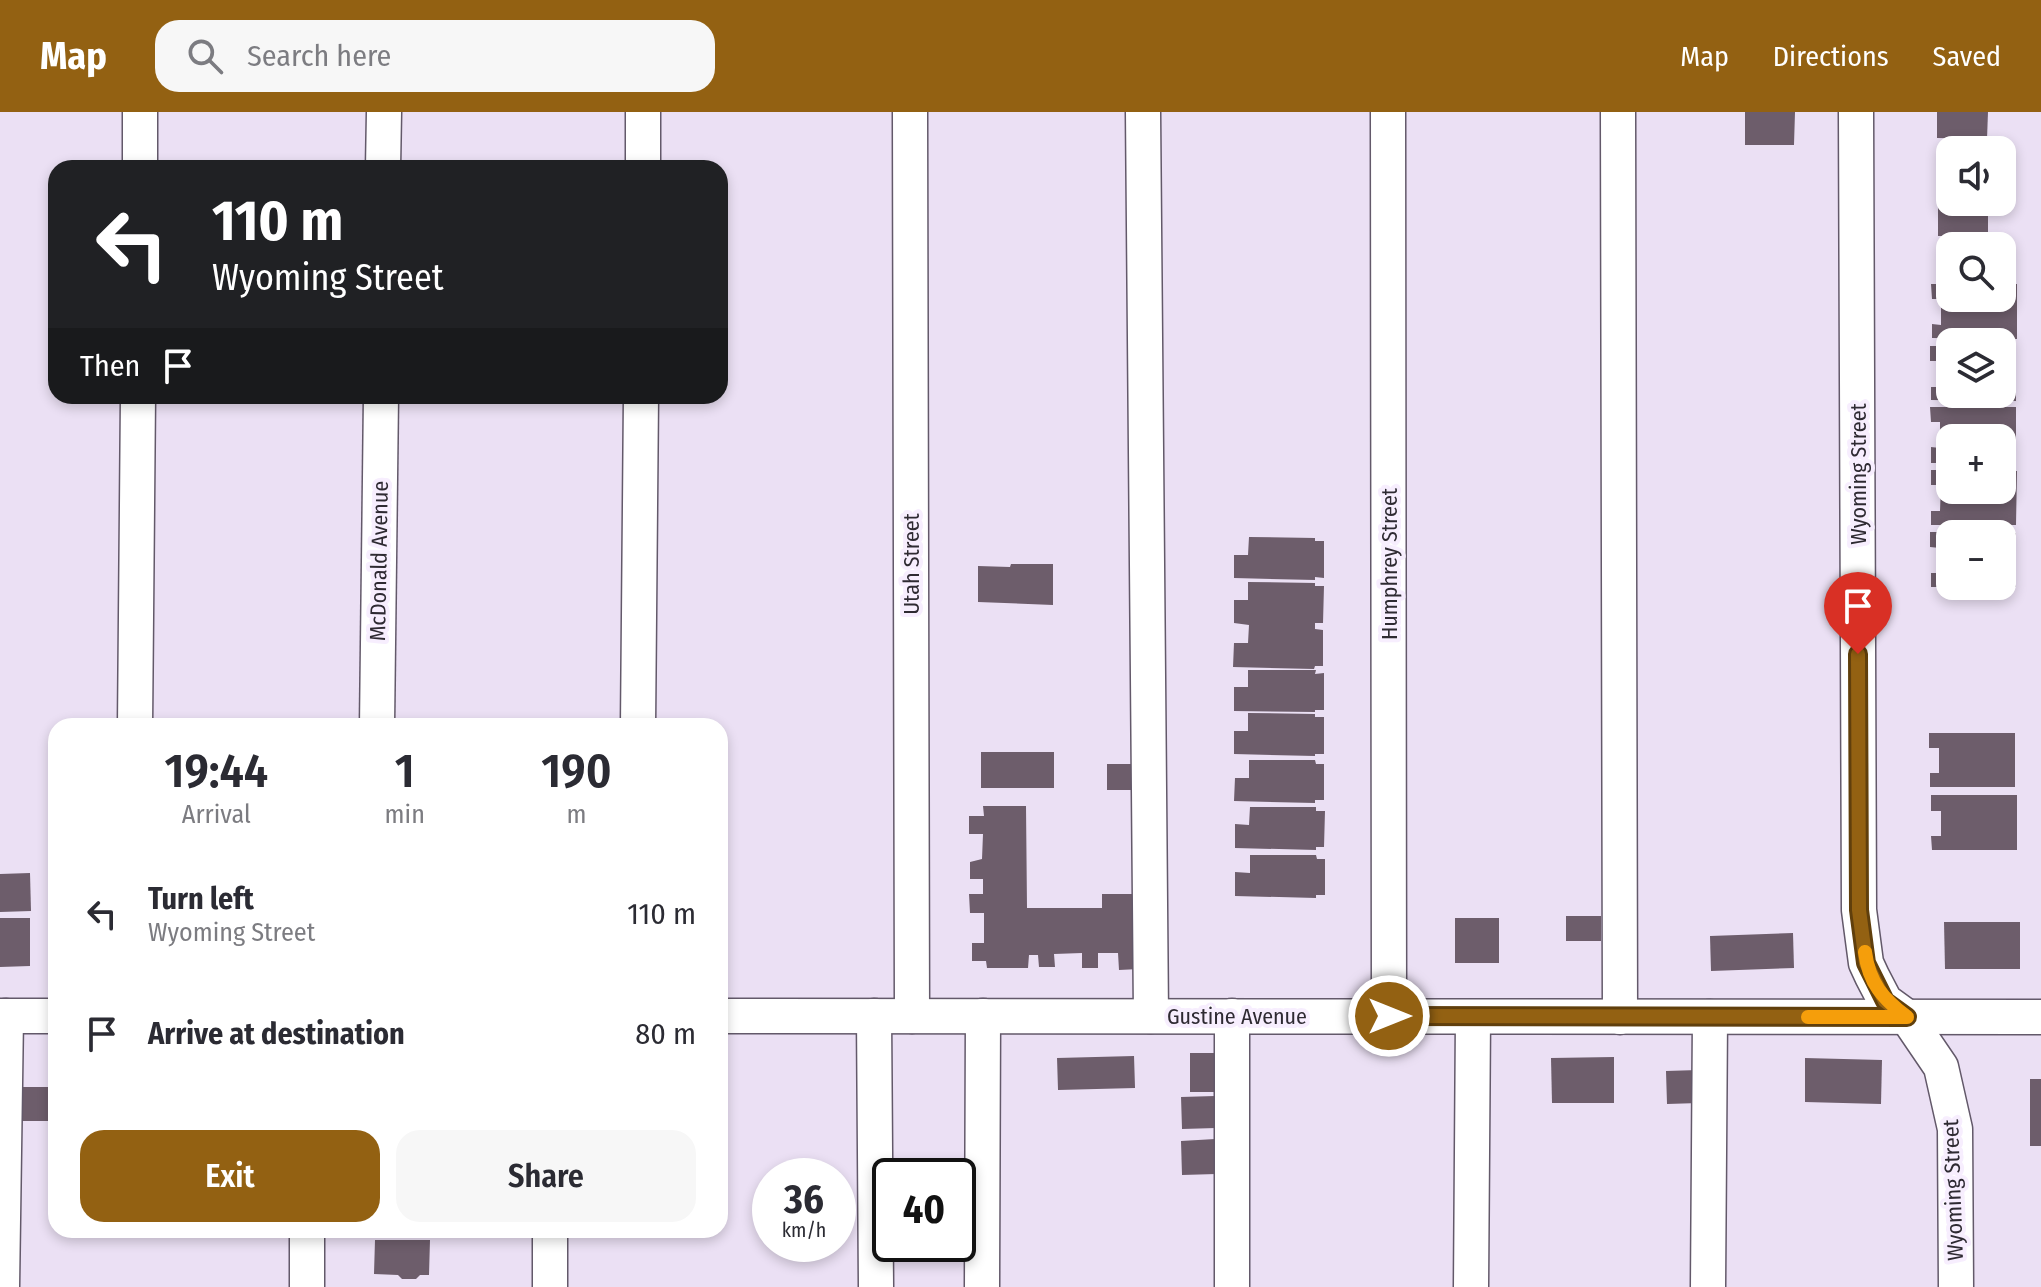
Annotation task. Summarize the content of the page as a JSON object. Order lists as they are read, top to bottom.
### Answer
{
  "streets": {
    "street": [
      "Wyoming Street",
      "McDonald Avenue",
      "Utah Street",
      "Humphrey Street",
      "Gustine Avenue"
    ]
  },
  "crossings": [
    ["Wyoming Street", "Gustine Avenue"],
    ["Utah Street", "Gustine Avenue"],
    ["Humphrey Street", "Gustine Avenue"]
  ],
  "page": {
    "header": "Map",
    "search": "Search here",
    "nav": ["Map", "Directions", "Saved"],
    "map_buttons": ["+", "−"],
    "turn": ["110 m", "Wyoming Street"],
    "then": "Then",
    "eta": [
      "19:44",
      "Arrival",
      "1",
      "min",
      "190",
      "m"
    ],
    "list": [
      {
        "name": "Turn left",
        "note": "Wyoming Street",
        "value": "110 m"
      },
      {
        "name": "Arrive at destination",
        "value": "80 m"
      }
    ],
    "buttons": ["Exit", "Share"],
    "speed": "36 km/h",
    "limit": "40"
  }
}
